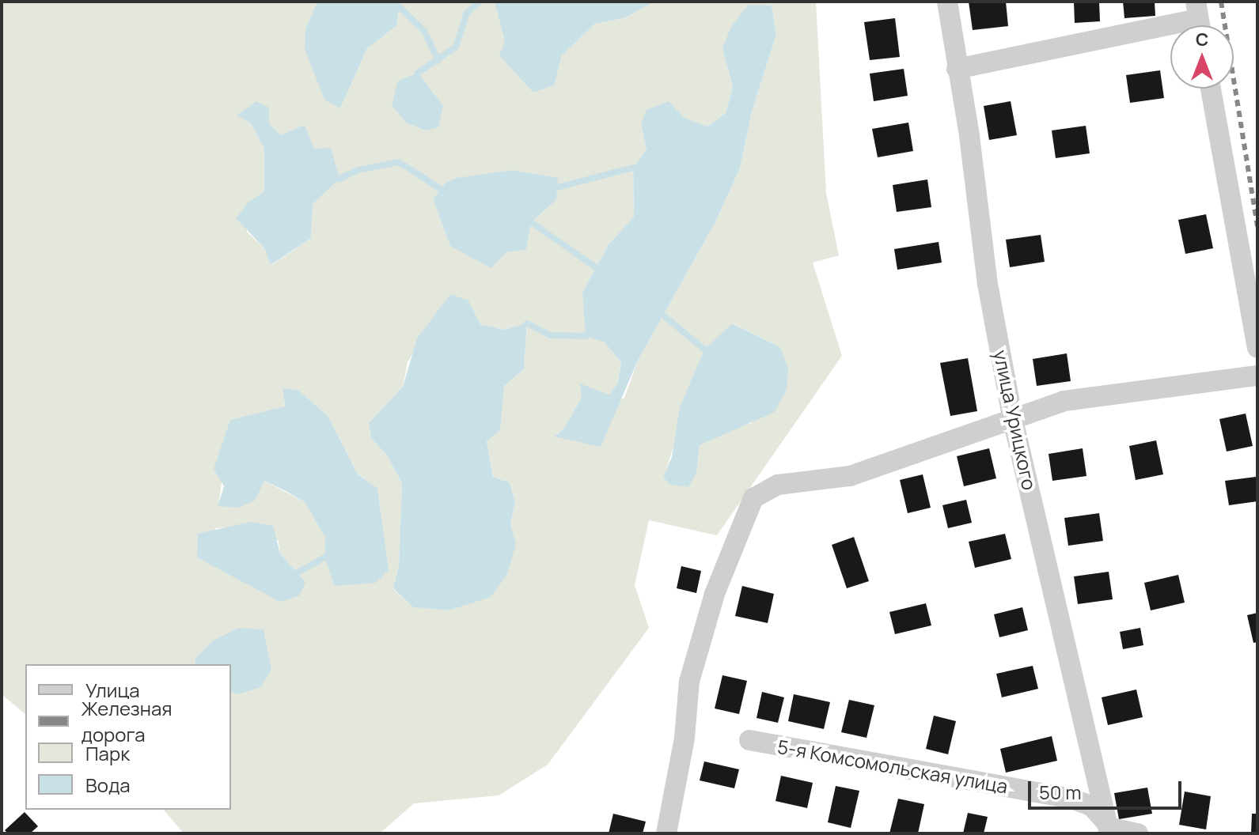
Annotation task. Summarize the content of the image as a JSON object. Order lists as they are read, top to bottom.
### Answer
{
  "streets": {
    "street": ["улица Урицкого", "5-я Комсомольская улица"]
  },
  "crossings": [
    ["улица Урицкого", "5-я Комсомольская улица"]
  ],
  "legend": [
    "Улица",
    "Железная дорога",
    "Парк",
    "Вода"
  ],
  "scale_bar": "50 m",
  "north": "top"
}
